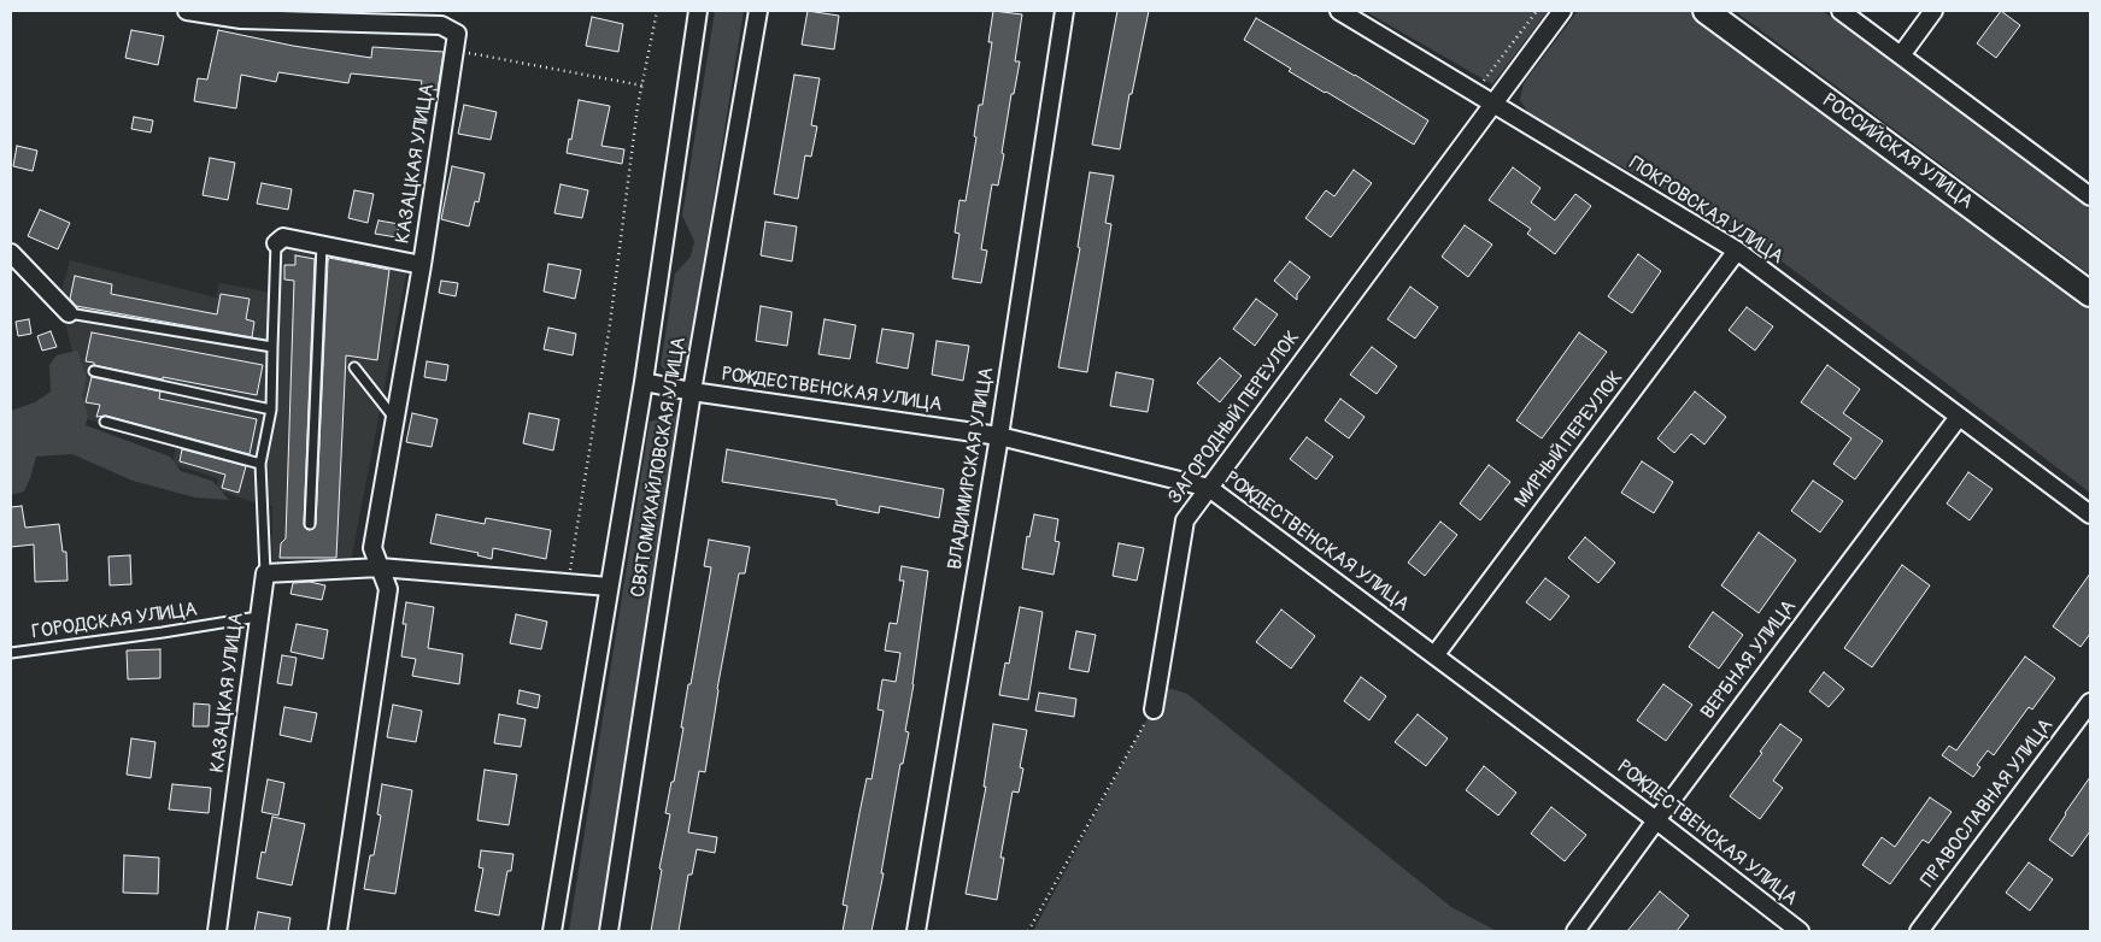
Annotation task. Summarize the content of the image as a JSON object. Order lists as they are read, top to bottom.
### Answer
{
  "streets": {
    "main road": ["РОССИЙСКАЯ УЛИЦА"],
    "street": [
      "КАЗАЦКАЯ УЛИЦА",
      "ПОКРОВСКАЯ УЛИЦА",
      "РОЖДЕСТВЕНСКАЯ УЛИЦА",
      "ЗАГОРОДНЫЙ ПЕРЕУЛОК",
      "МИРНЫЙ ПЕРЕУЛОК",
      "СВЯТОМИХАЙЛОВСКАЯ УЛИЦА",
      "ВЛАДИМИРСКАЯ УЛИЦА",
      "ВЕРБНАЯ УЛИЦА",
      "ПРАВОСЛАВНАЯ УЛИЦА"
    ],
    "lane": ["ГОРОДСКАЯ УЛИЦА"]
  },
  "crossings": [
    ["КАЗАЦКАЯ УЛИЦА", "ГОРОДСКАЯ УЛИЦА"],
    ["ПОКРОВСКАЯ УЛИЦА", "ЗАГОРОДНЫЙ ПЕРЕУЛОК"],
    ["ПОКРОВСКАЯ УЛИЦА", "МИРНЫЙ ПЕРЕУЛОК"],
    ["ПОКРОВСКАЯ УЛИЦА", "ВЕРБНАЯ УЛИЦА"],
    ["РОЖДЕСТВЕНСКАЯ УЛИЦА", "ЗАГОРОДНЫЙ ПЕРЕУЛОК"],
    ["РОЖДЕСТВЕНСКАЯ УЛИЦА", "МИРНЫЙ ПЕРЕУЛОК"],
    ["РОЖДЕСТВЕНСКАЯ УЛИЦА", "СВЯТОМИХАЙЛОВСКАЯ УЛИЦА"],
    ["РОЖДЕСТВЕНСКАЯ УЛИЦА", "ВЛАДИМИРСКАЯ УЛИЦА"],
    ["РОЖДЕСТВЕНСКАЯ УЛИЦА", "ВЕРБНАЯ УЛИЦА"]
  ]
}
